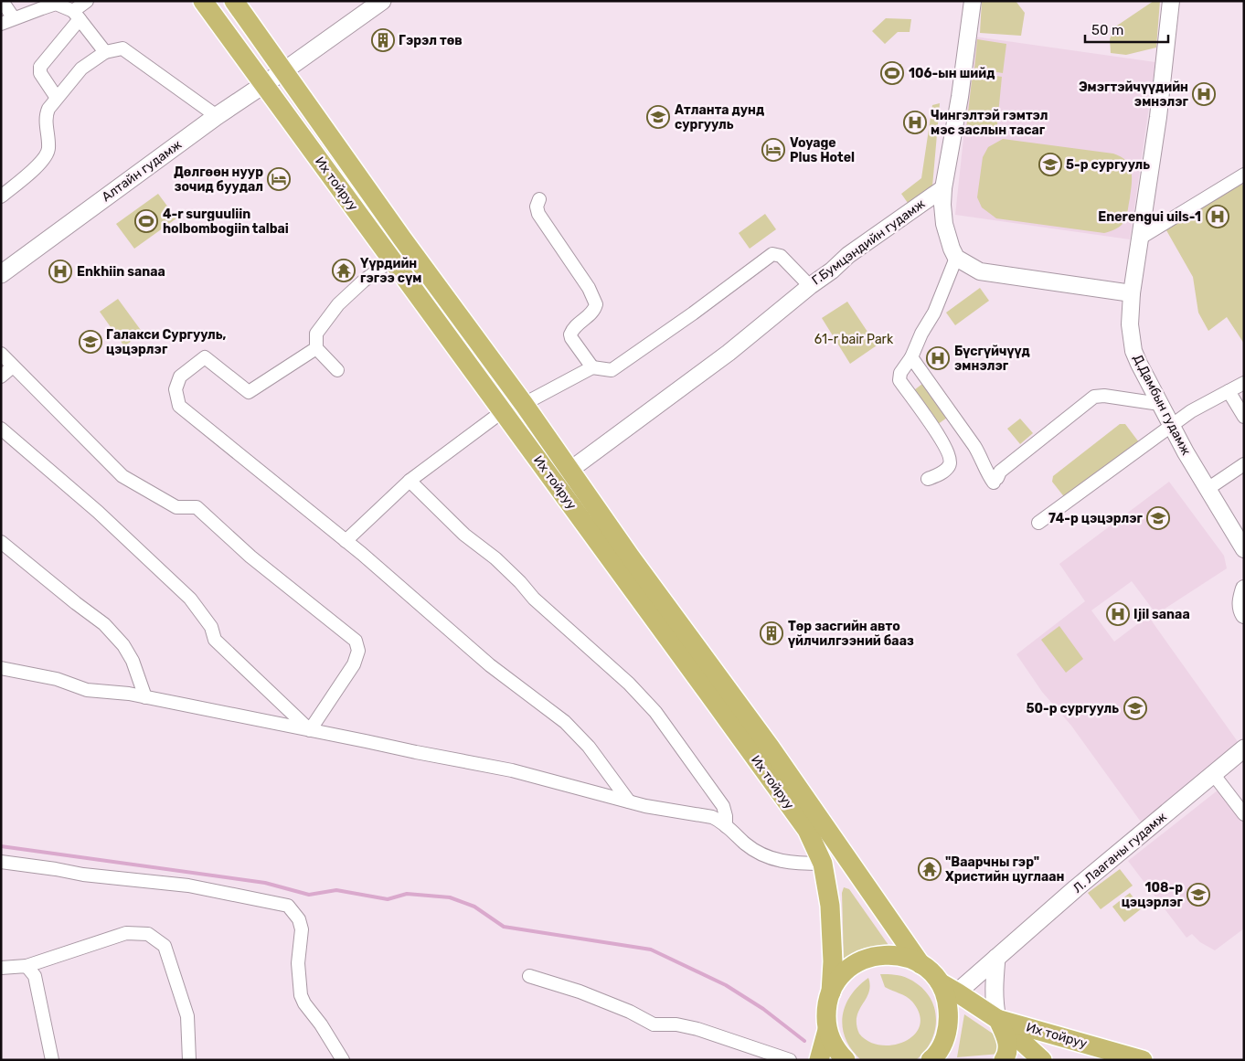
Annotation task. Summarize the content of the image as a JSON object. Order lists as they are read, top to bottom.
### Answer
{
  "streets": {
    "main road": ["Алтайн гудамж", "Их тойруу", "Л. Лааганы гудамж"],
    "street": ["Г.Бумцэндийн гудамж", "Д.Дамбын гудамж"]
  },
  "crossings": [
    ["Алтайн гудамж", "Их тойруу"],
    ["Их тойруу", "Л. Лааганы гудамж"]
  ],
  "parks": ["61-r bair Park"],
  "places": {
    "building": ["Гэрэл төв", "Төр засгийн авто үйлчилгээний бааз"],
    "sports": ["106-ын шийд", "4-r surguuliin holbombogiin talbai"],
    "hospital": [
      "Эмэгтэйчүүдийн эмнэлэг",
      "Чингэлтэй гэмтэл мэс заслын тасаг",
      "Enerengui uils-1",
      "Enkhiin sanaa",
      "Бүсгүйчүүд эмнэлэг",
      "Ijil sanaa"
    ],
    "school or university": [
      "Атланта дунд сургууль",
      "5-р сургууль",
      "Галакси Сургууль, цэцэрлэг",
      "74-р цэцэрлэг",
      "50-р сургууль",
      "108-р цэцэрлэг"
    ],
    "hotel": ["Voyage Plus Hotel", "Дөлгөөн нуур зочид буудал"],
    "temple": ["Үүрдийн гэгээ сүм", "\"Ваарчны гэр\" Христийн цуглаан"]
  },
  "scale_bar": "50 m"
}
